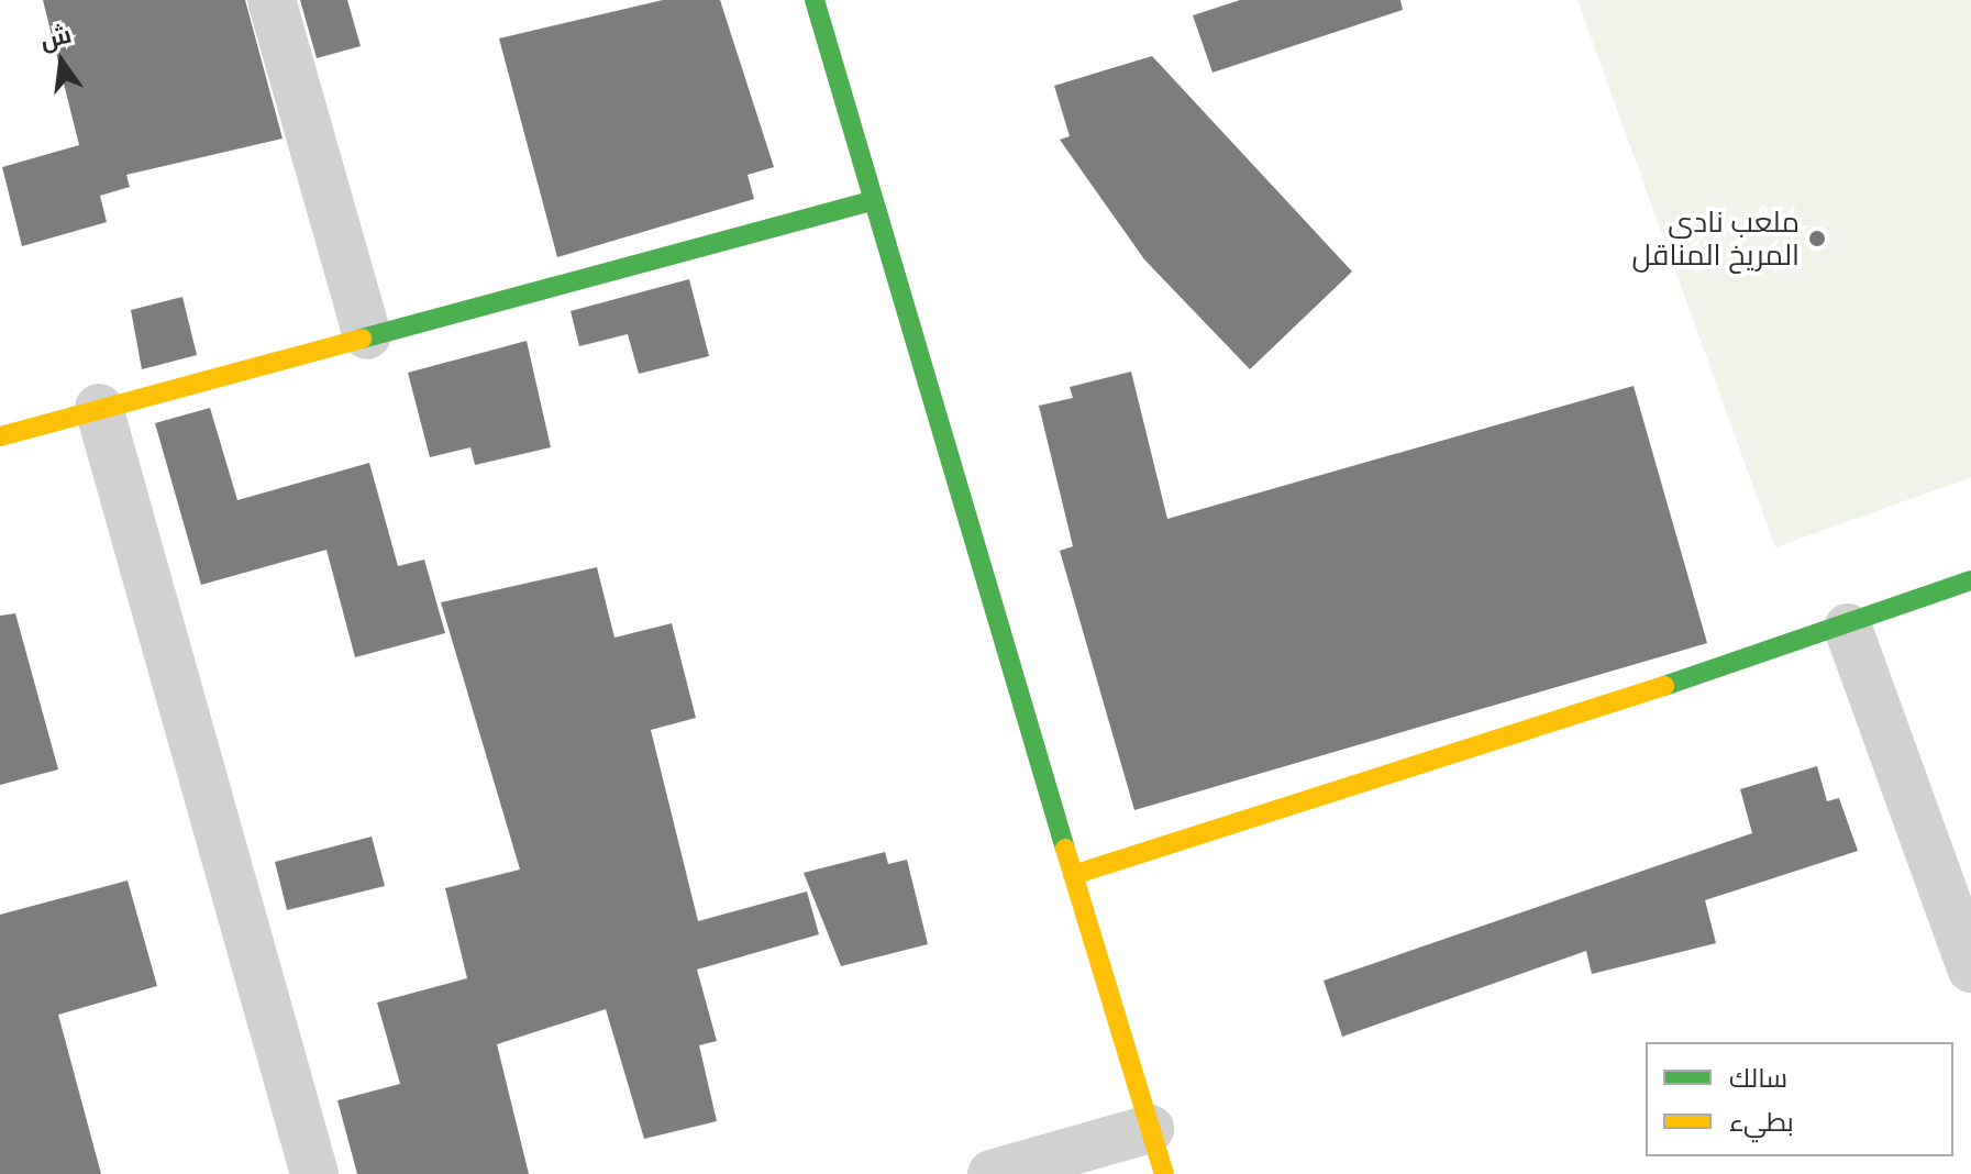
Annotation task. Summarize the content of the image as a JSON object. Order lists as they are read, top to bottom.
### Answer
{
  "places": ["ملعب نادي المريخ المناقل"],
  "legend": ["سالك", "بطيء"],
  "north": "top"
}
